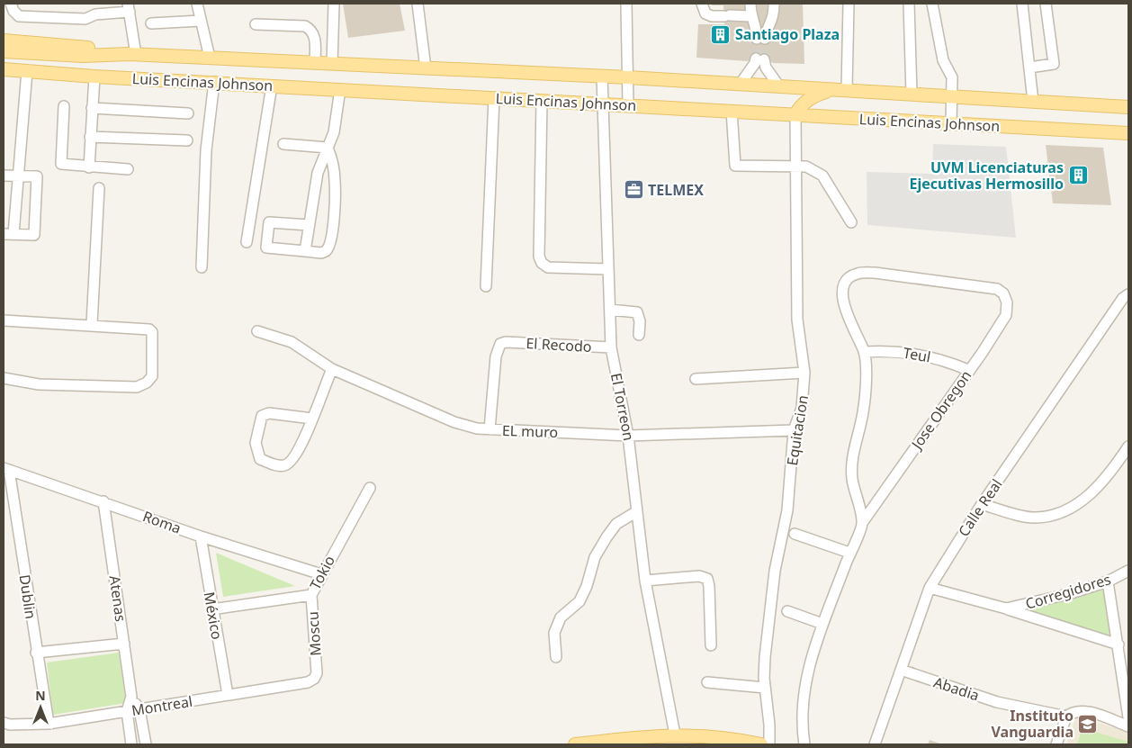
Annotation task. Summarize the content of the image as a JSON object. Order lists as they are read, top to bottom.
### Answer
{
  "streets": {
    "main road": ["Luis Encinas Johnson"],
    "street": [
      "El Recodo",
      "Teul",
      "El Torreon",
      "Jose Obregon",
      "Equitacion",
      "EL muro",
      "Calle Real",
      "Roma",
      "Tokio",
      "Corregidores",
      "Dublin",
      "Atenas",
      "México",
      "Moscu",
      "Abadia",
      "Montreal"
    ]
  },
  "crossings": [
    ["Luis Encinas Johnson", "El Torreon"],
    ["Luis Encinas Johnson", "Equitacion"],
    ["El Recodo", "El Torreon"],
    ["El Recodo", "EL muro"],
    ["Teul", "Jose Obregon"],
    ["El Torreon", "EL muro"],
    ["Equitacion", "EL muro"],
    ["Calle Real", "Corregidores"],
    ["Calle Real", "Abadia"],
    ["Roma", "Tokio"],
    ["Roma", "Dublin"],
    ["Roma", "Atenas"],
    ["Roma", "México"],
    ["Tokio", "México"],
    ["Tokio", "Moscu"],
    ["Dublin", "Montreal"],
    ["Atenas", "Montreal"],
    ["México", "Montreal"],
    ["Moscu", "Montreal"]
  ],
  "places": {
    "building": ["Santiago Plaza", "UVM Licenciaturas Ejecutivas Hermosillo"],
    "office": ["TELMEX"],
    "school or university": ["Instituto Vanguardia"]
  },
  "north": "top"
}
